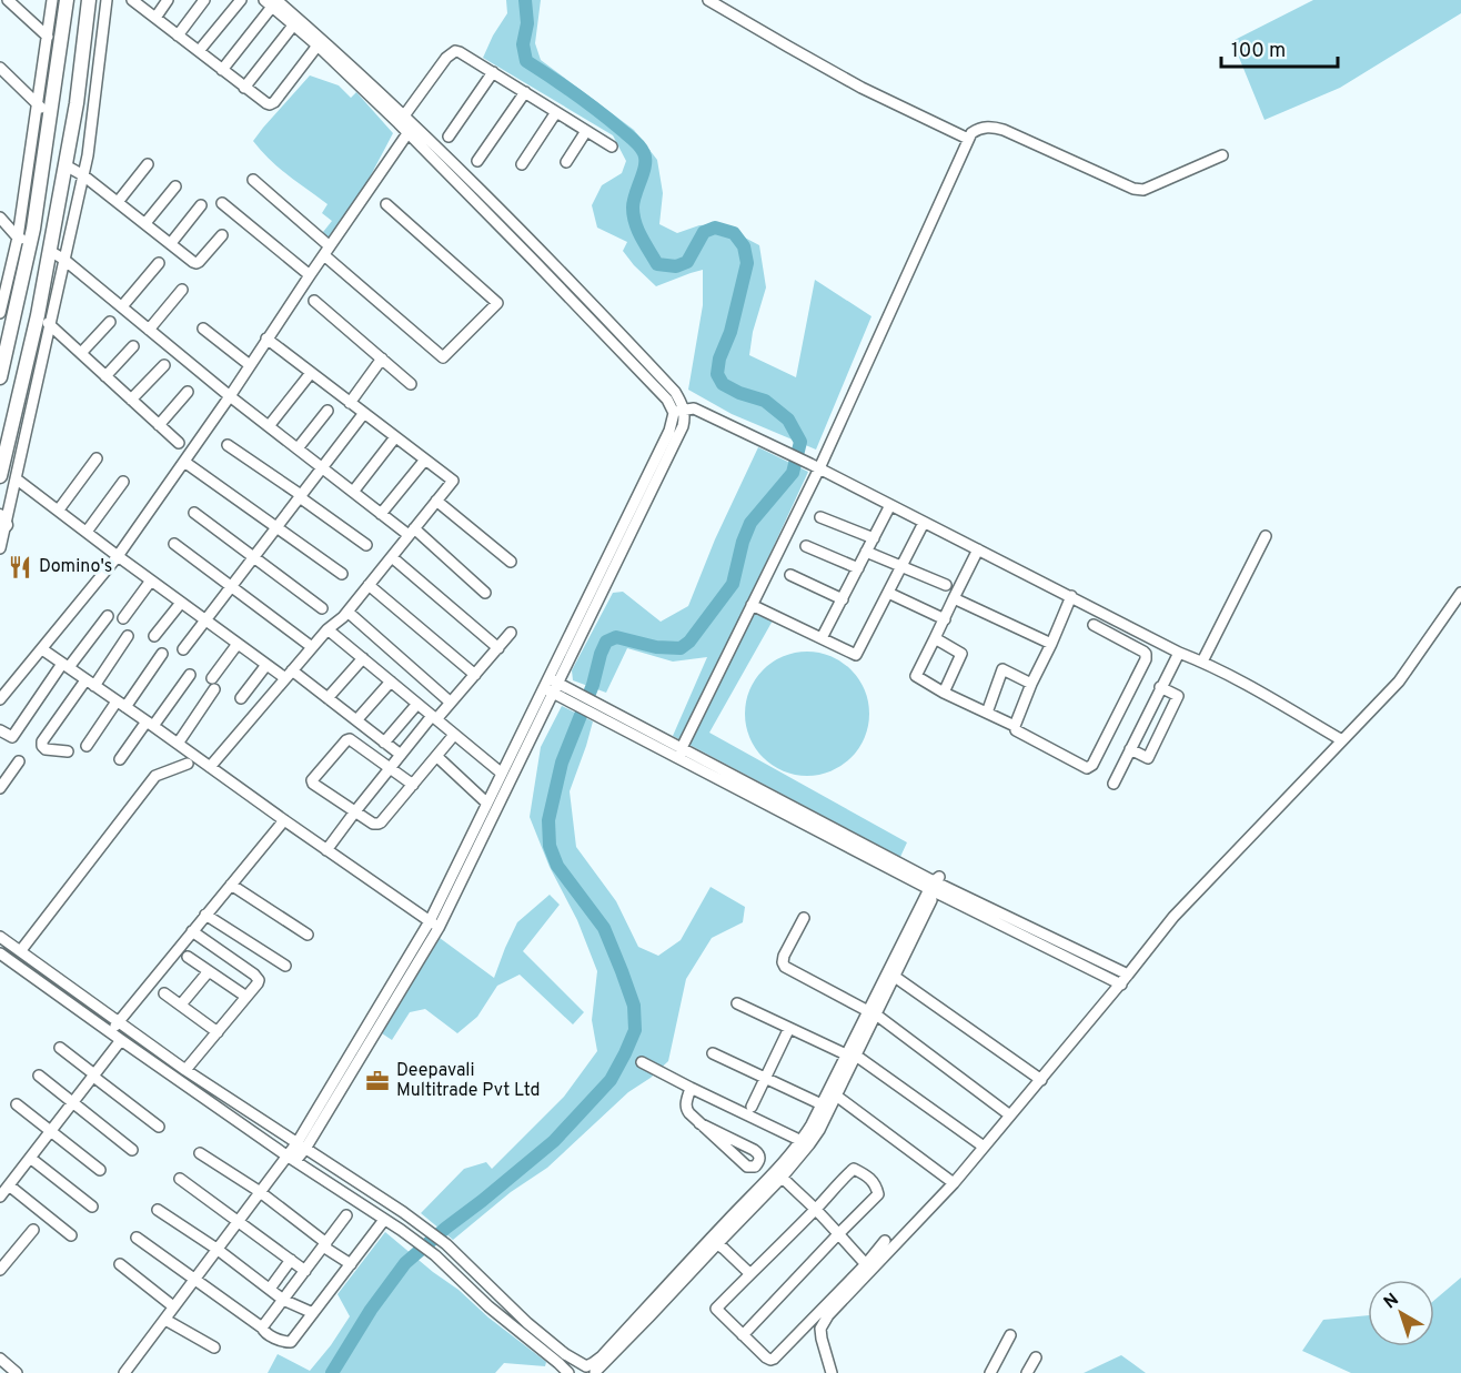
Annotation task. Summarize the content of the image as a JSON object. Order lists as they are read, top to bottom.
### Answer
{
  "places": {
    "restaurant": ["Domino's"],
    "office": ["Deepavali Multitrade Pvt Ltd"]
  },
  "scale_bar": "100 m",
  "north": "top left"
}
